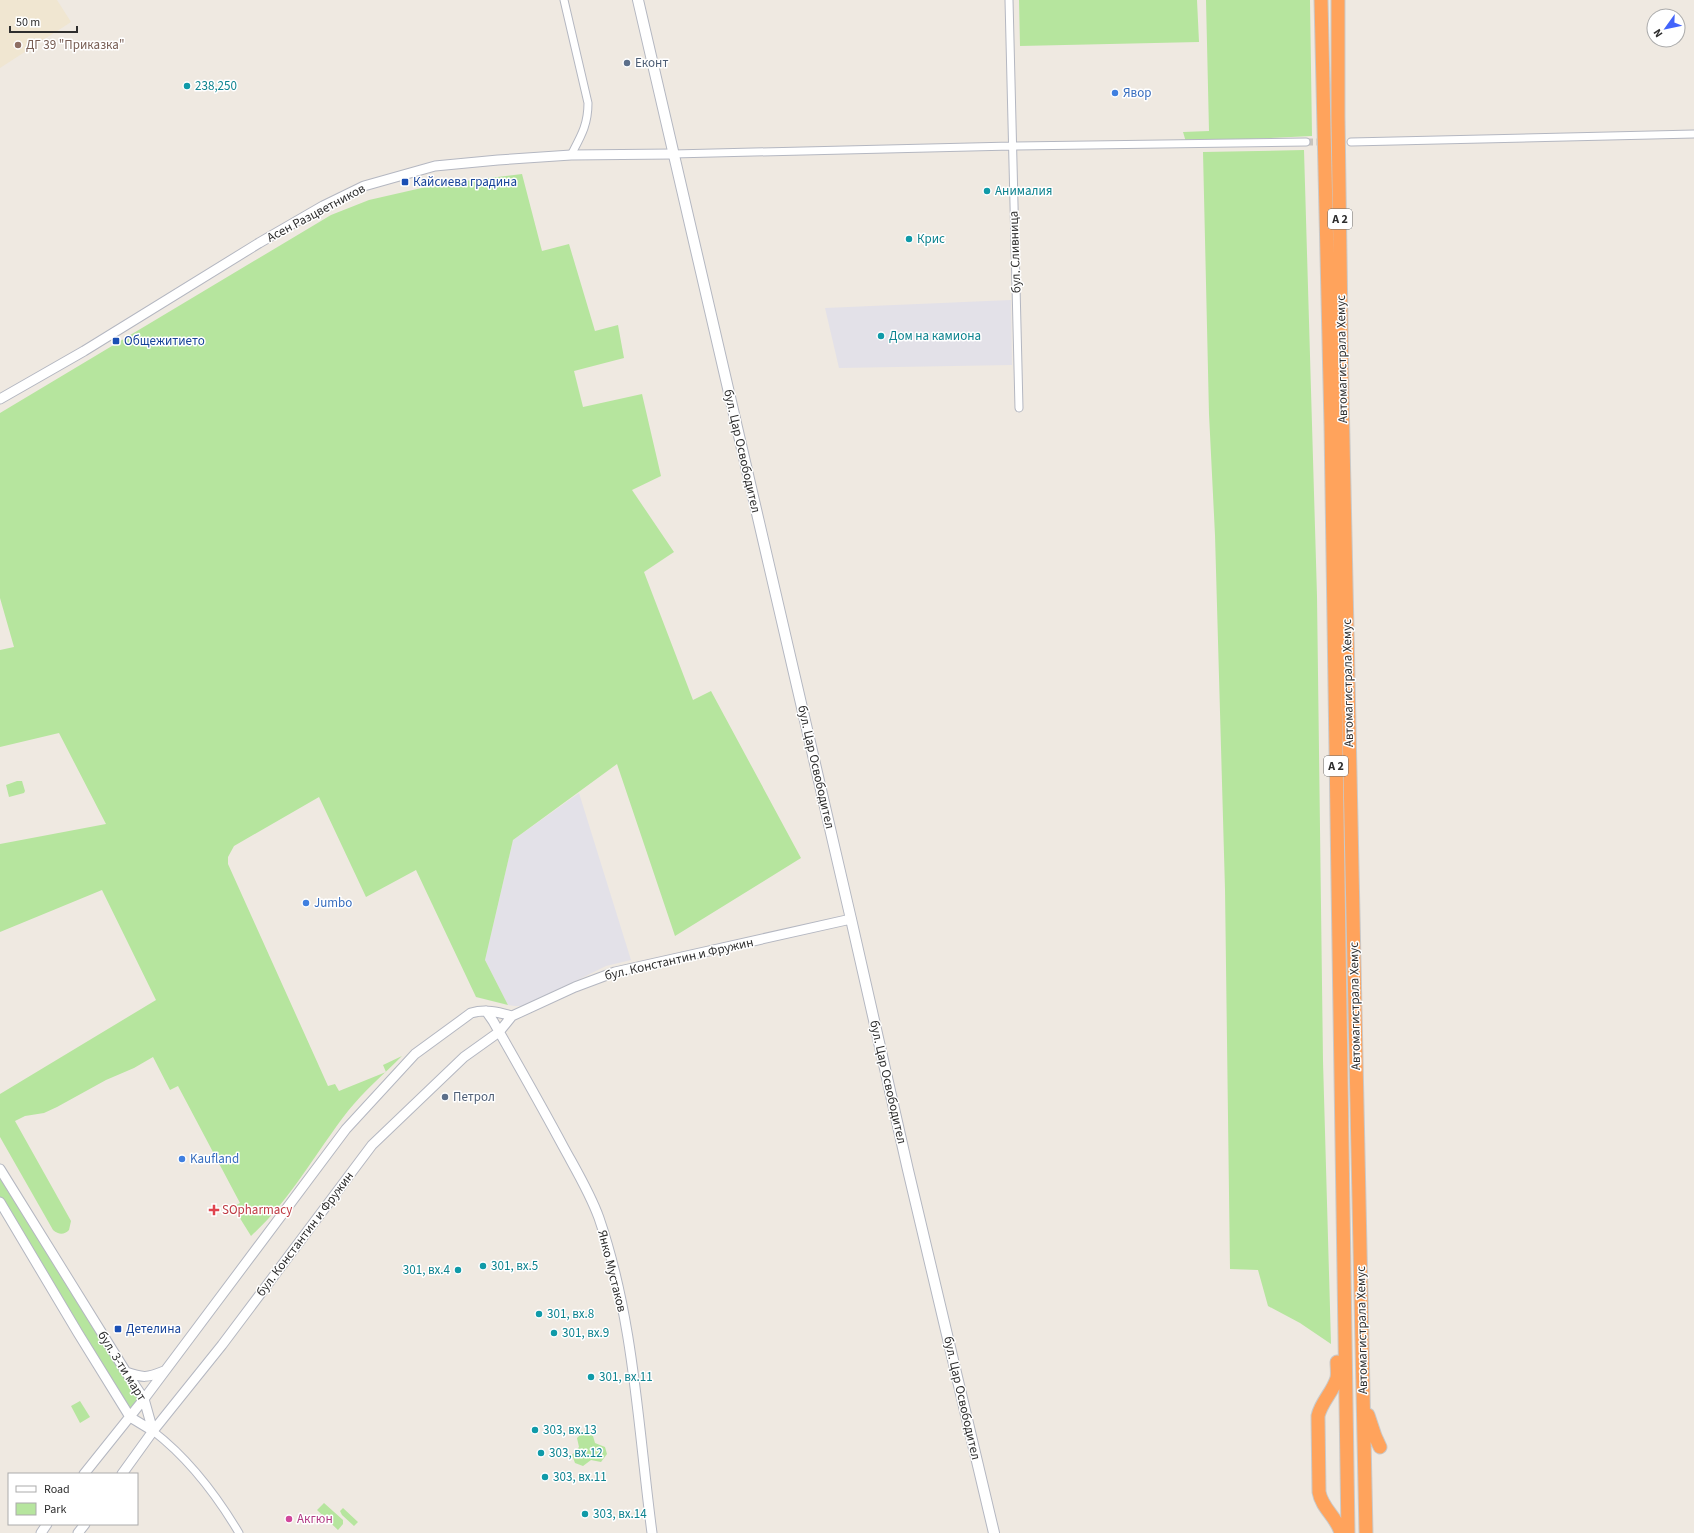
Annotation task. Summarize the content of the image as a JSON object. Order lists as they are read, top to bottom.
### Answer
{
  "streets": {
    "highway": ["A 2", "Автомагистрала Хемус"],
    "main road": ["бул. Цар Освободител"],
    "street": [
      "Асен Разцветников",
      "бул. Сливница",
      "бул. Константин и Фружин",
      "Янко Мустаков",
      "бул. 3-ти март"
    ]
  },
  "crossings": [
    ["Асен Разцветников", "бул. Цар Освободител"],
    ["бул. Цар Освободител", "бул. Константин и Фружин"],
    ["бул. Константин и Фружин", "Янко Мустаков"],
    ["бул. Константин и Фружин", "бул. 3-ти март"]
  ],
  "places": {
    "other": [
      "ДГ 39 \"Приказка\"",
      "Еконт",
      "238,250",
      "Явор",
      "Анималия",
      "Крис",
      "Дом на камиона",
      "Jumbo",
      "Петрол",
      "Kaufland",
      "301, вх.5",
      "301, вх.4",
      "301, вх.8",
      "301, вх.9",
      "301, вх.11",
      "303, вх.13",
      "303, вх.12",
      "303, вх.11",
      "303, вх.14",
      "Акгюн"
    ],
    "transit": ["Кайсиева градина", "Общежитието", "Детелина"],
    "health": ["SOpharmacy"]
  },
  "legend": ["Road", "Park"],
  "scale_bar": "50 m",
  "north": "bottom left"
}
